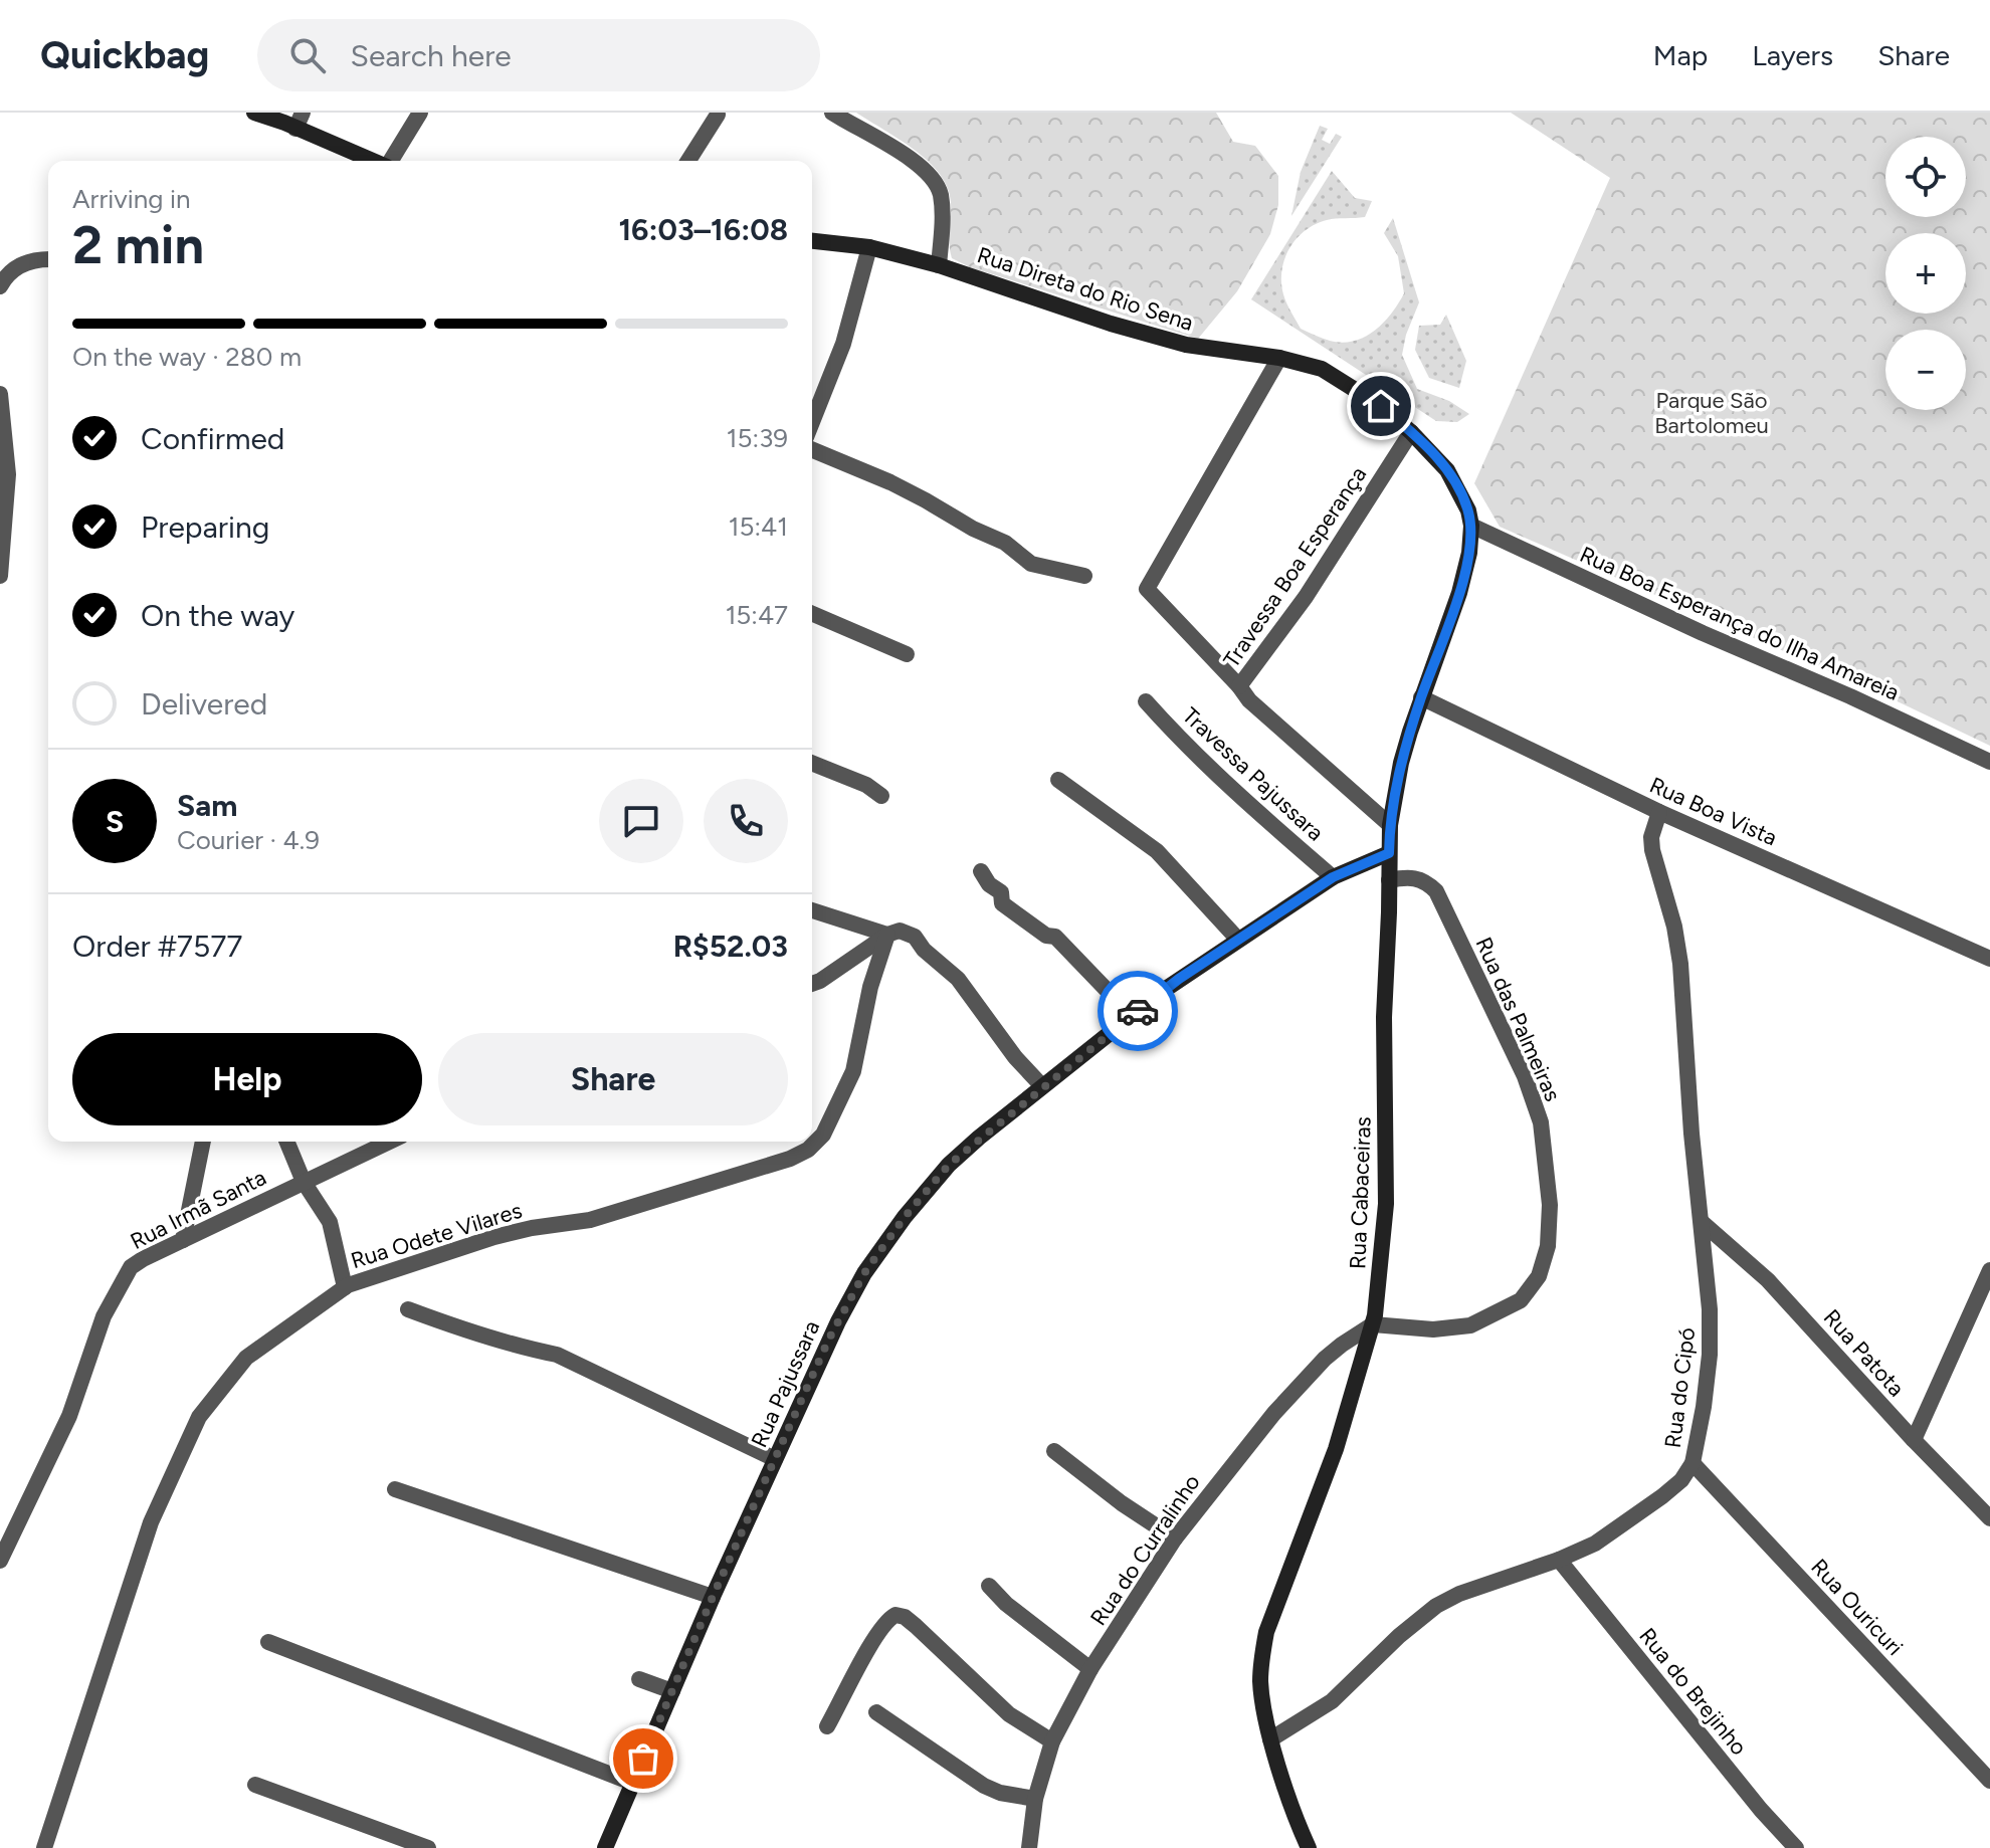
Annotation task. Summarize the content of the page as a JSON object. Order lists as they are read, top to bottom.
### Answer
{
  "streets": {
    "main road": ["Rua Direta do Rio Sena", "Rua Cabaceiras", "Rua Pajussara"],
    "street": [
      "Travessa Boa Esperança",
      "Rua Boa Esperança do Ilha Amareia",
      "Travessa Pajussara",
      "Rua Boa Vista",
      "Rua das Palmeiras",
      "Rua Irmã Santa",
      "Rua Odete Vilares",
      "Rua Patota",
      "Rua do Cipó",
      "Rua do Curralinho",
      "Rua Ouricuri",
      "Rua do Brejinho"
    ]
  },
  "crossings": [
    ["Rua Direta do Rio Sena", "Travessa Boa Esperança"],
    ["Rua Direta do Rio Sena", "Rua Boa Esperança do Ilha Amareia"],
    ["Rua Direta do Rio Sena", "Rua Cabaceiras"],
    ["Rua Boa Esperança do Ilha Amareia", "Rua Cabaceiras"],
    ["Travessa Pajussara", "Rua Pajussara"],
    ["Rua Boa Vista", "Rua Cabaceiras"],
    ["Rua Boa Vista", "Rua do Cipó"],
    ["Rua das Palmeiras", "Rua Cabaceiras"],
    ["Rua das Palmeiras", "Rua do Curralinho"],
    ["Rua Cabaceiras", "Rua Pajussara"],
    ["Rua Cabaceiras", "Rua do Cipó"],
    ["Rua Cabaceiras", "Rua do Curralinho"],
    ["Rua Patota", "Rua do Cipó"],
    ["Rua do Cipó", "Rua Ouricuri"],
    ["Rua do Cipó", "Rua do Brejinho"]
  ],
  "parks": ["Parque São Bartolomeu"],
  "page": {
    "header": "Quickbag",
    "search": "Search here",
    "nav": ["Map", "Layers", "Share"],
    "map_buttons": ["+", "−"],
    "heading": ["2 min", "Arriving in", "16:03–16:08"],
    "panel": [
      "Sam",
      "Courier · 4.9",
      "Order #7577",
      "R$52.03"
    ],
    "bar": "On the way · 280 m",
    "list": [
      ["Confirmed", "15:39"],
      ["Preparing", "15:41"],
      ["On the way", "15:47"],
      "Delivered"
    ],
    "round": "S",
    "buttons": ["Help", "Share"]
  }
}
